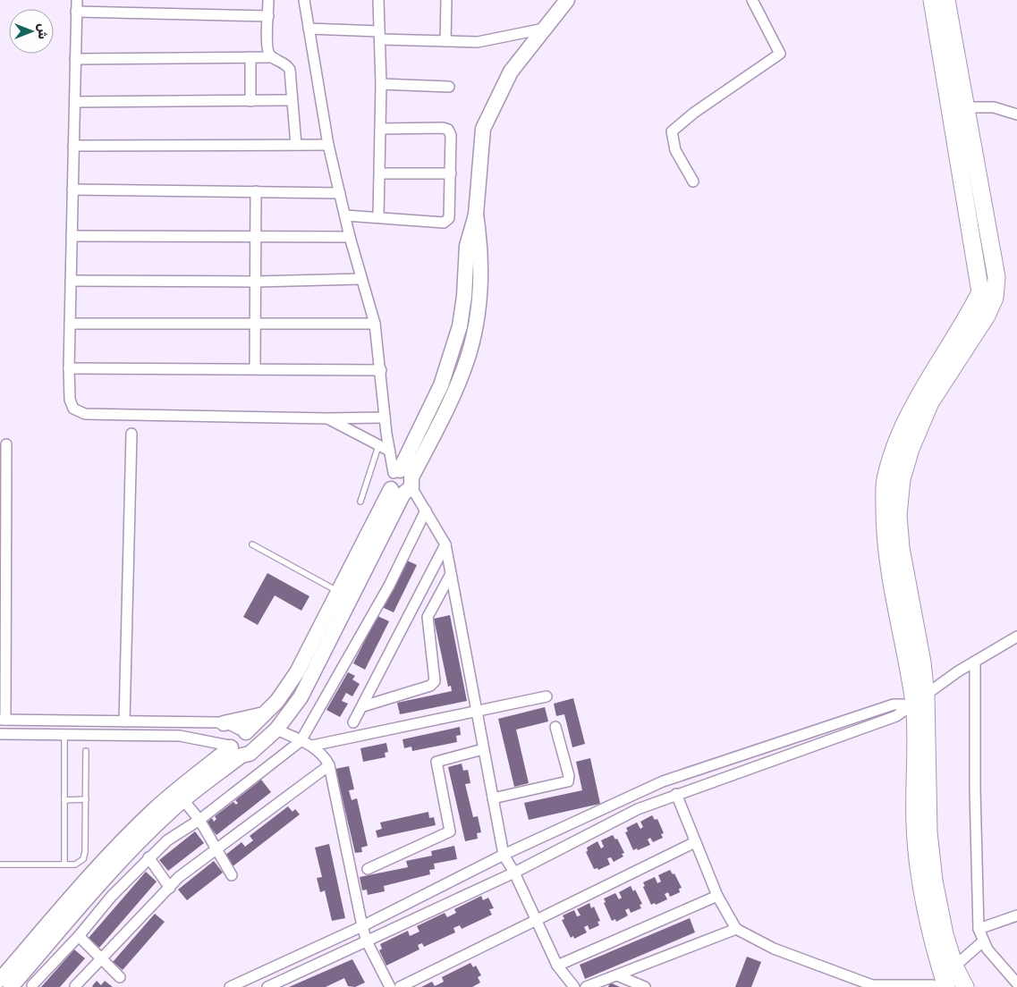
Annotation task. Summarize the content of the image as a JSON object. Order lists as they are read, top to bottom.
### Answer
{
  "north": "right"
}
